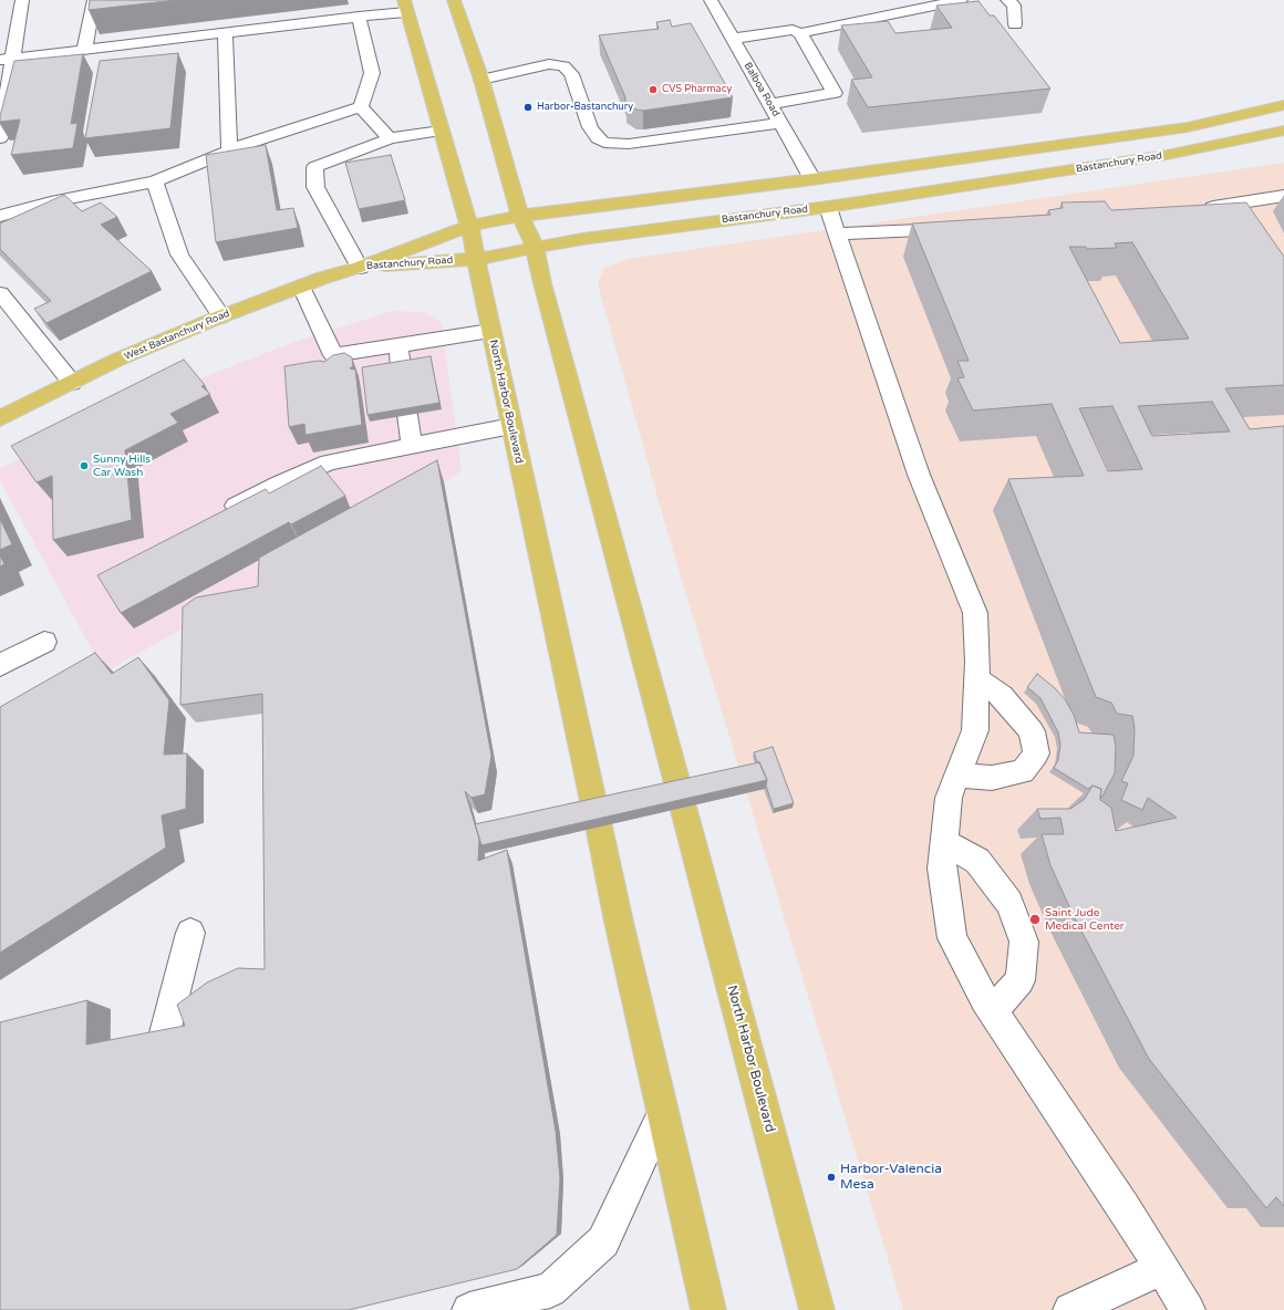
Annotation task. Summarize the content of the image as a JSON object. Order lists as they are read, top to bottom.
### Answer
{
  "streets": {
    "main road": ["Bastanchury Road", "West Bastanchury Road", "North Harbor Boulevard"],
    "street": ["Balboa Road"]
  },
  "crossings": [
    ["Balboa Road", "Bastanchury Road"],
    ["Bastanchury Road", "West Bastanchury Road"],
    ["Bastanchury Road", "North Harbor Boulevard"]
  ],
  "places": [
    "CVS Pharmacy",
    "Harbor-Bastanchury",
    "Sunny Hills Car Wash",
    "Saint Jude Medical Center",
    "Harbor-Valencia Mesa"
  ]
}
